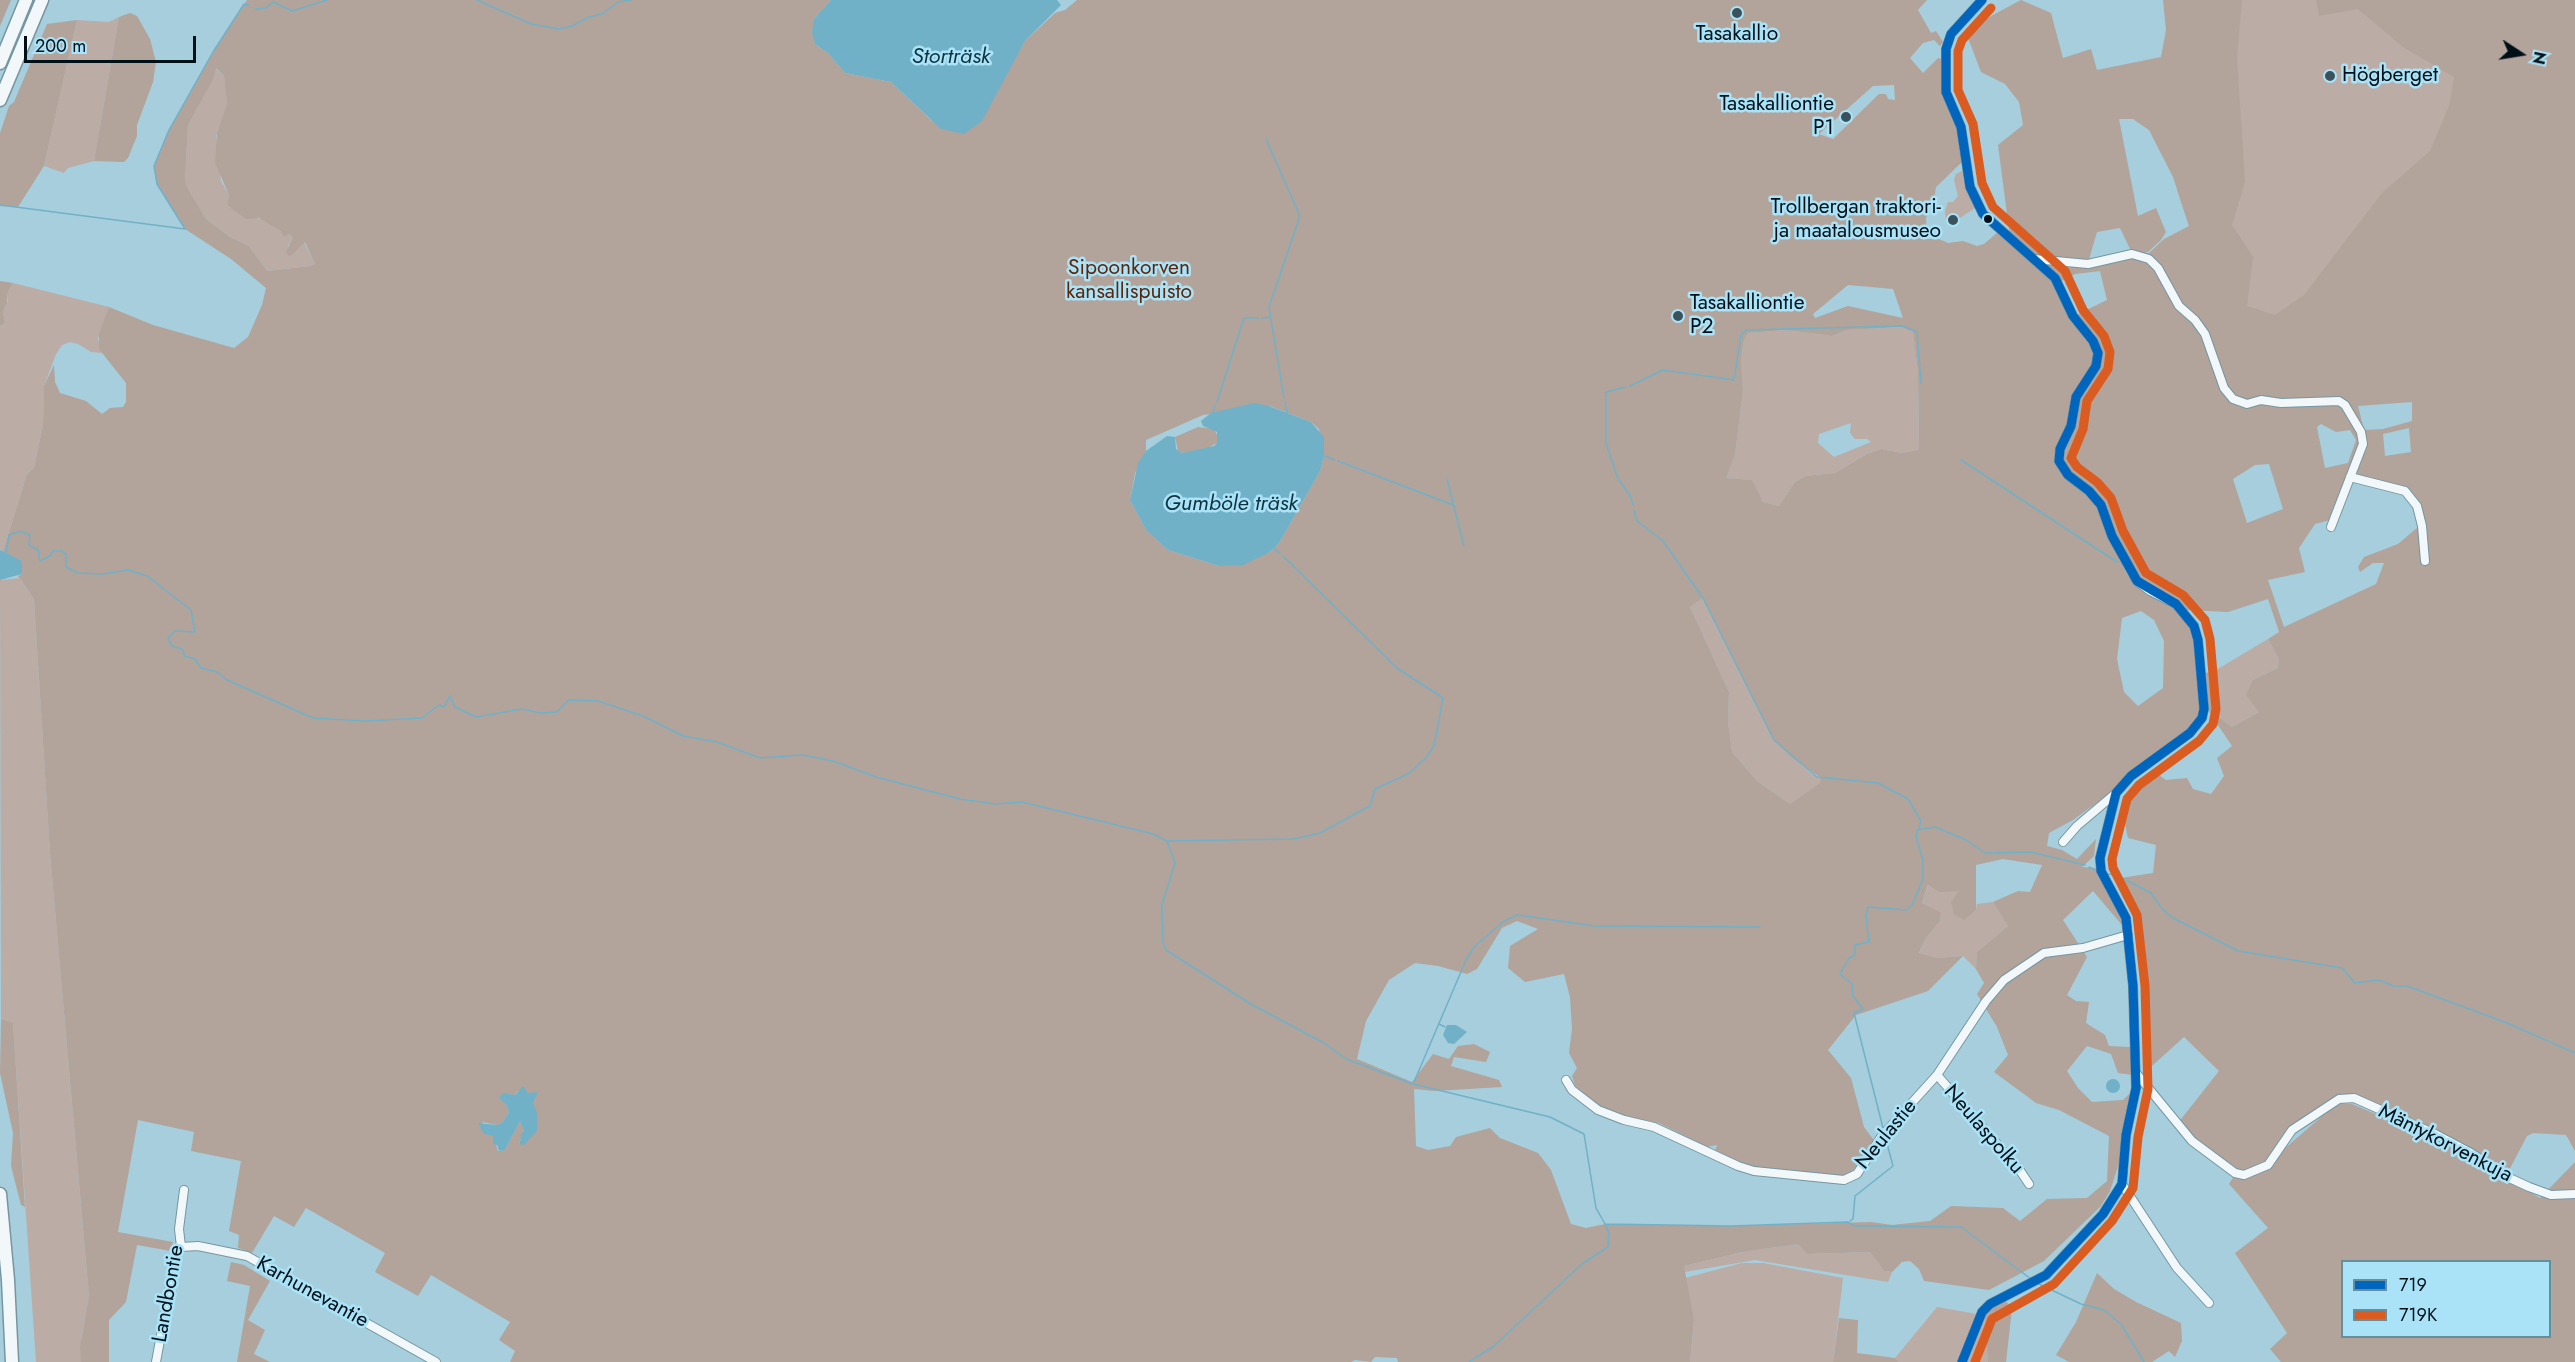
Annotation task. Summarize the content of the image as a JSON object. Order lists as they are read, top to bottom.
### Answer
{
  "streets": {
    "street": [
      "Neulaspolku",
      "Neulastie",
      "Mäntykorvenkuja",
      "Karhunevantie",
      "Landbontie"
    ]
  },
  "crossings": [
    ["Neulaspolku", "Neulastie"],
    ["Karhunevantie", "Landbontie"]
  ],
  "water": ["Storträsk", "Gumböle träsk"],
  "parks": ["Sipoonkorven kansallispuisto"],
  "places": [
    "Tasakallio",
    "Högberget",
    "Tasakalliontie P1",
    "Trollbergan traktori- ja maatalousmuseo",
    "Tasakalliontie P2"
  ],
  "lines": ["transit line 719", "transit line 719K"],
  "legend": ["719", "719K"],
  "scale_bar": "200 m",
  "north": "right"
}
